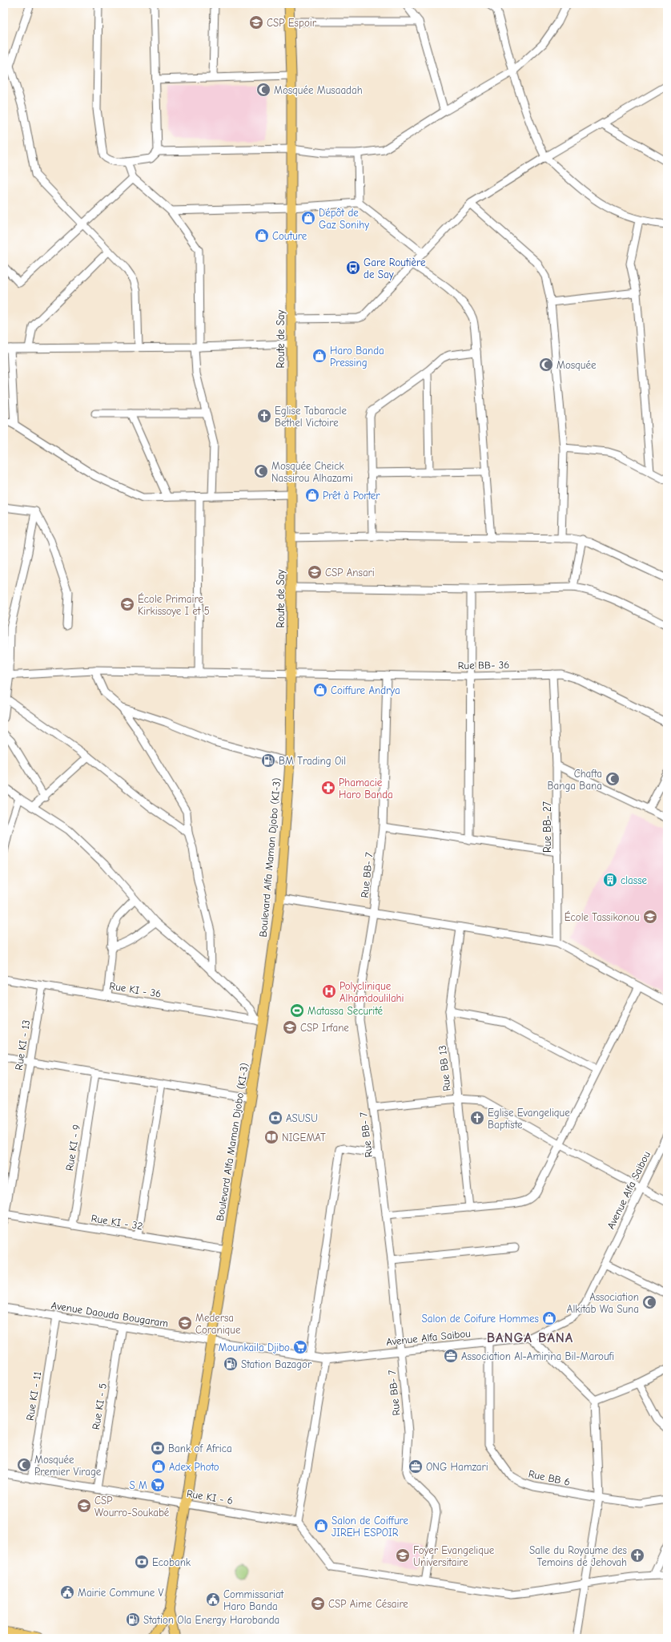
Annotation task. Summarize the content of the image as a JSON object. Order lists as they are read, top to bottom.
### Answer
{
  "streets": {
    "main road": ["Route de Say", "Boulevard Alfa Maman Djobo (KI-3)"],
    "street": [
      "Rue BB- 36",
      "Rue BB- 27",
      "Rue BB- 7",
      "Rue KI - 36",
      "Rue KI - 13",
      "Rue BB 13",
      "Rue KI - 9",
      "Avenue Alfa Saibou",
      "Rue KI - 32",
      "Avenue Daouda Bougaram",
      "Rue KI - 11",
      "Rue KI - 5",
      "Rue BB 6",
      "Rue KI - 6"
    ]
  },
  "crossings": [
    ["Route de Say", "Rue BB- 36"],
    ["Route de Say", "Boulevard Alfa Maman Djobo (KI-3)"],
    ["Rue BB- 36", "Rue BB- 27"],
    ["Rue BB- 36", "Boulevard Alfa Maman Djobo (KI-3)"],
    ["Rue BB- 36", "Rue BB- 7"],
    ["Boulevard Alfa Maman Djobo (KI-3)", "Rue KI - 36"],
    ["Boulevard Alfa Maman Djobo (KI-3)", "Avenue Alfa Saibou"],
    ["Boulevard Alfa Maman Djobo (KI-3)", "Rue KI - 32"],
    ["Boulevard Alfa Maman Djobo (KI-3)", "Avenue Daouda Bougaram"],
    ["Boulevard Alfa Maman Djobo (KI-3)", "Rue KI - 6"],
    ["Rue BB- 7", "Avenue Alfa Saibou"],
    ["Rue KI - 36", "Rue KI - 13"],
    ["Rue KI - 13", "Rue KI - 32"],
    ["Rue KI - 9", "Rue KI - 32"],
    ["Avenue Alfa Saibou", "Avenue Daouda Bougaram"],
    ["Avenue Alfa Saibou", "Rue BB 6"],
    ["Avenue Daouda Bougaram", "Rue KI - 11"],
    ["Avenue Daouda Bougaram", "Rue KI - 5"],
    ["Rue KI - 11", "Rue KI - 6"],
    ["Rue KI - 5", "Rue KI - 6"]
  ],
  "districts": ["BANGA BANA"],
  "places": {
    "school or university": [
      "CSP Espoir",
      "CSP Ansari",
      "École Primaire Kirkissoye I et 5",
      "École Tassikonou",
      "CSP Irfane",
      "Medersa Coranique",
      "CSP Wourro-Soukabé",
      "Foyer Evangelique Universitaire",
      "CSP Aime Césaire"
    ],
    "mosque": [
      "Mosquée Musaadah",
      "Mosquée",
      "Mosquée Cheick Nassirou Alhazami",
      "Chafta Banga Bana",
      "Association Alkitab Wa Suna",
      "Mosquée Premier Virage"
    ],
    "shop": [
      "Dépôt de Gaz Sonihy",
      "Couture",
      "Haro Banda Pressing",
      "Prêt à Porter",
      "Coiffure Andrya",
      "Salon de Coifure Hommes",
      "Adex Photo",
      "Salon de Coiffure JIREH ESPOIR"
    ],
    "bus stop": ["Gare Routière de Say"],
    "church": ["Eglise Tabaracle Bethel Victoire", "Eglise Evangelique Baptiste", "Salle du Royaume des Temoins de Jehovah"],
    "fuel station": ["BM Trading Oil", "Station Bazagor", "Station Ola Energy Harobanda"],
    "pharmacy": ["Phamacie Haro Banda"],
    "building": ["classe"],
    "hospital": ["Polyclinique Alhamdoulilahi"],
    "sports": ["Matassa Securité"],
    "bank": ["ASUSU", "Bank of Africa", "Ecobank"],
    "library": ["NIGEMAT"],
    "supermarket": ["Mounkaila Djibo", "S M"],
    "office": ["Association Al-Amirina Bil-Maroufi", "ONG Hamzari"],
    "public building": ["Mairie Commune V", "Commissariat Haro Banda"]
  }
}
